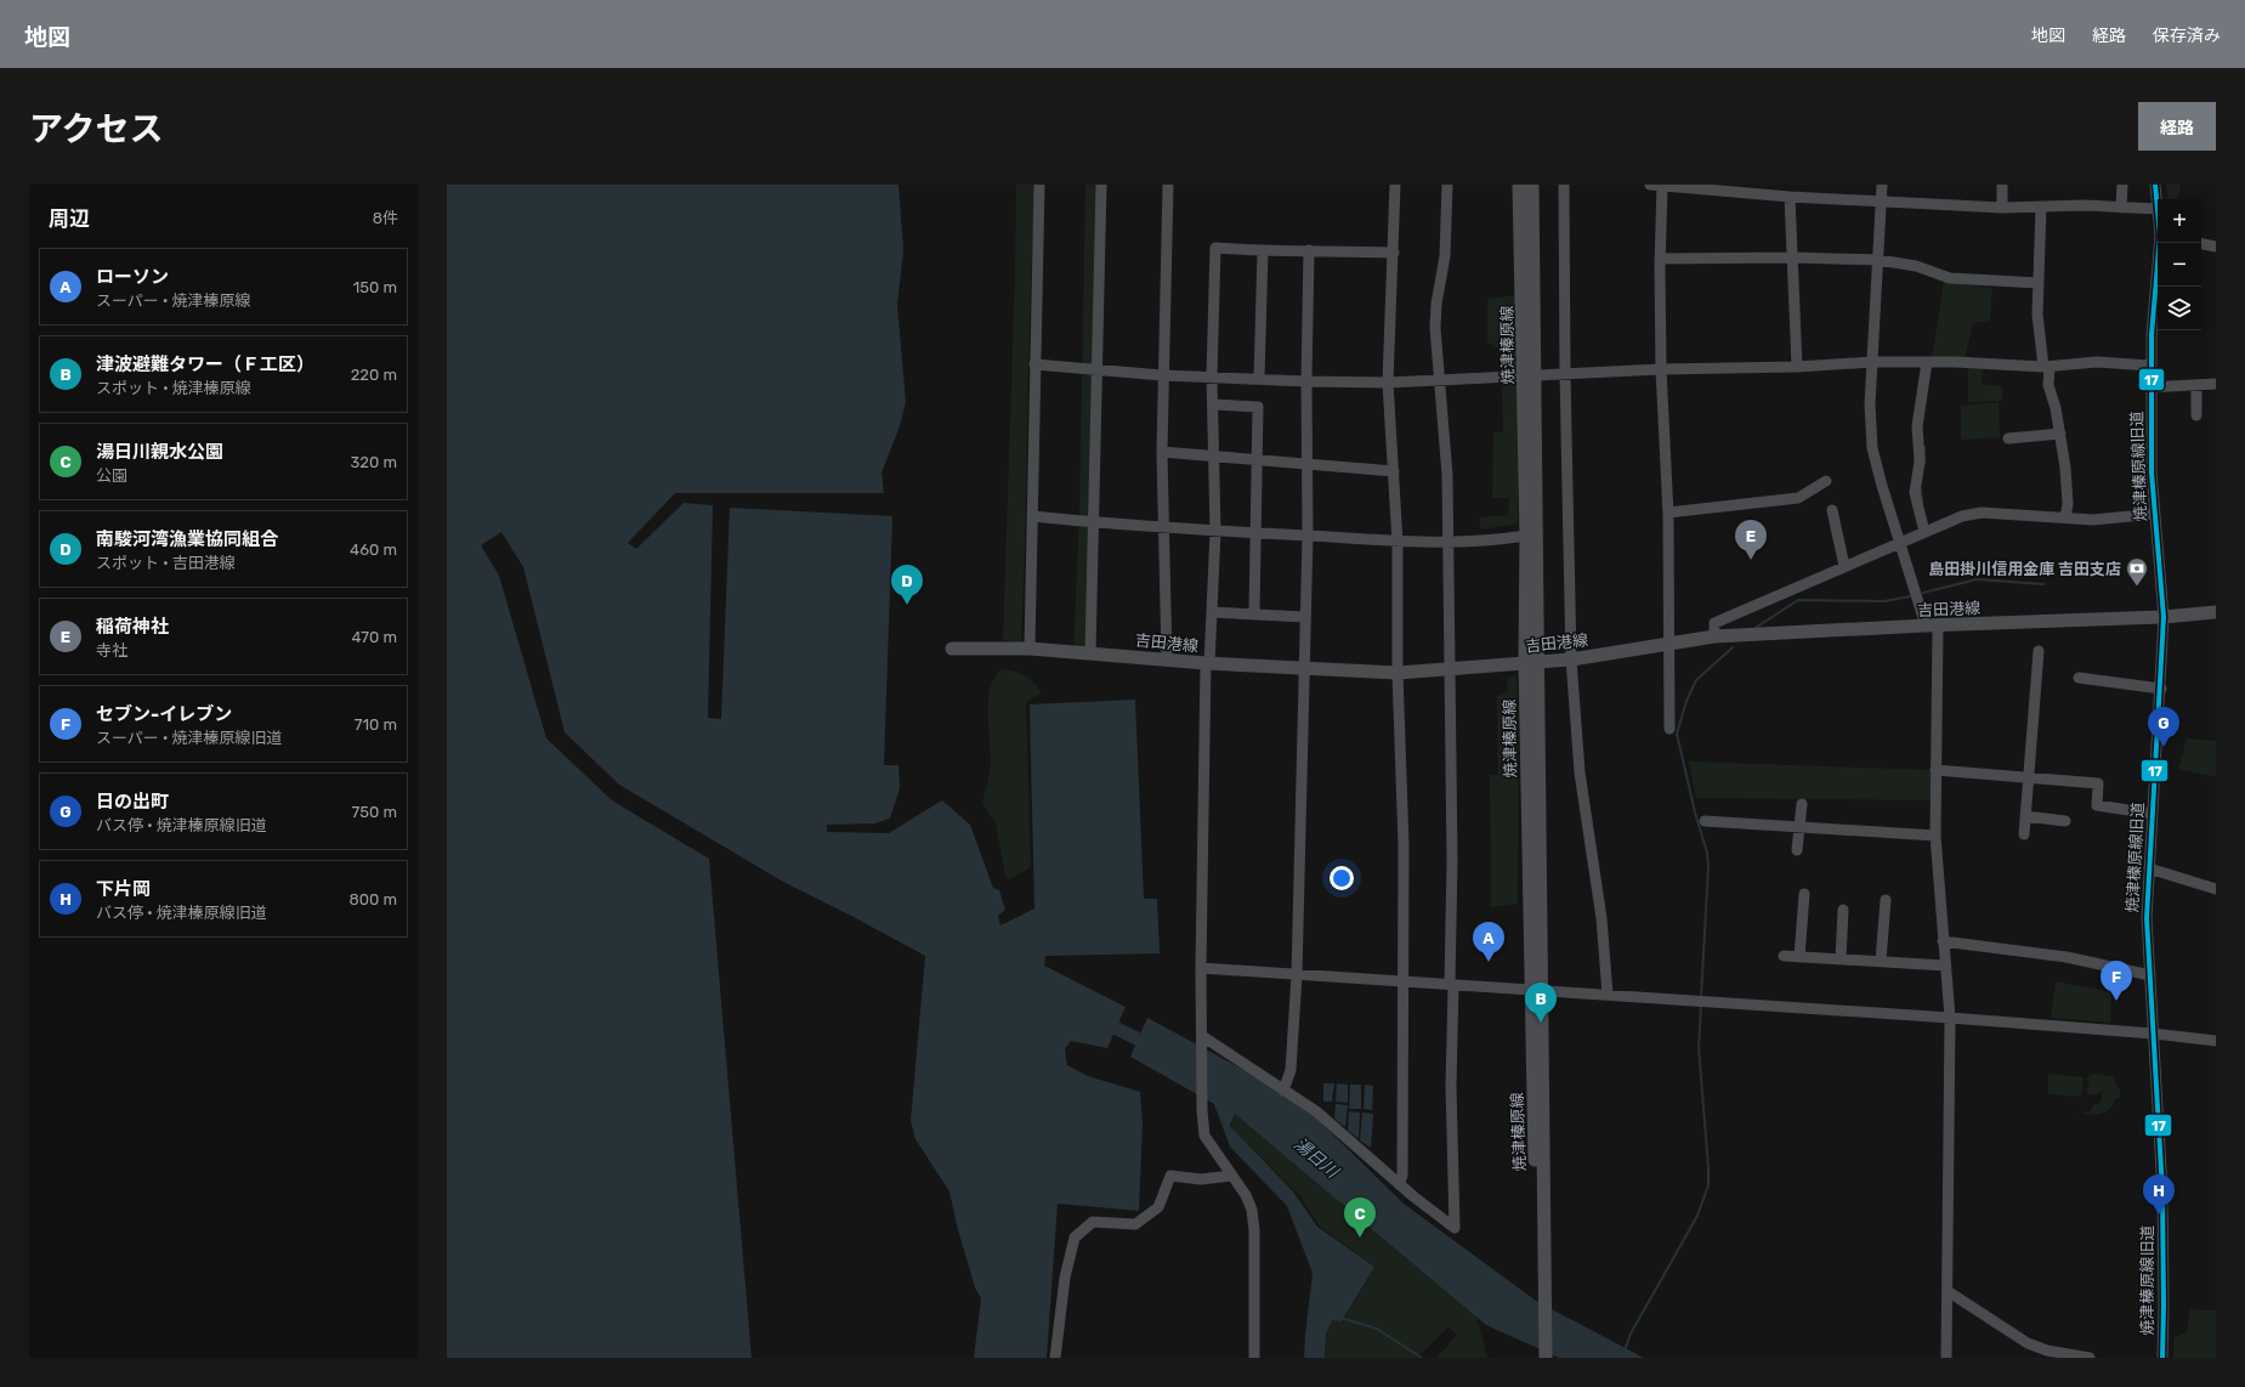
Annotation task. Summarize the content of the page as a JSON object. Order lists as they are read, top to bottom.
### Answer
{
  "streets": {
    "main road": ["焼津榛原線", "吉田港線"],
    "street": ["焼津榛原線旧道"]
  },
  "crossings": [
    ["焼津榛原線", "吉田港線"],
    ["焼津榛原線旧道", "吉田港線"]
  ],
  "water": ["湯日川"],
  "places": {
    "bank": ["島田掛川信用金庫 吉田支店"]
  },
  "lines": ["transit line 17"],
  "page": {
    "header": "地図",
    "nav": ["地図", "経路", "保存済み"],
    "title": "アクセス",
    "buttons": "経路",
    "heading": ["周辺", "8件"],
    "map_buttons": ["+", "−"],
    "list": [
      {
        "mark": "A",
        "name": "ローソン",
        "note": "スーパー · 焼津榛原線",
        "value": "150 m"
      },
      {
        "mark": "B",
        "name": "津波避難タワー（Ｆ工区）",
        "note": "スポット · 焼津榛原線",
        "value": "220 m"
      },
      {
        "mark": "C",
        "name": "湯日川親水公園",
        "note": "公園",
        "value": "320 m"
      },
      {
        "mark": "D",
        "name": "南駿河湾漁業協同組合",
        "note": "スポット · 吉田港線",
        "value": "460 m"
      },
      {
        "mark": "E",
        "name": "稲荷神社",
        "note": "寺社",
        "value": "470 m"
      },
      {
        "mark": "F",
        "name": "セブン-イレブン",
        "note": "スーパー · 焼津榛原線旧道",
        "value": "710 m"
      },
      {
        "mark": "G",
        "name": "日の出町",
        "note": "バス停 · 焼津榛原線旧道",
        "value": "750 m"
      },
      {
        "mark": "H",
        "name": "下片岡",
        "note": "バス停 · 焼津榛原線旧道",
        "value": "800 m"
      }
    ],
    "pins": [
      "E",
      "D",
      "G",
      "A",
      "F",
      "B",
      "H",
      "C"
    ]
  }
}
